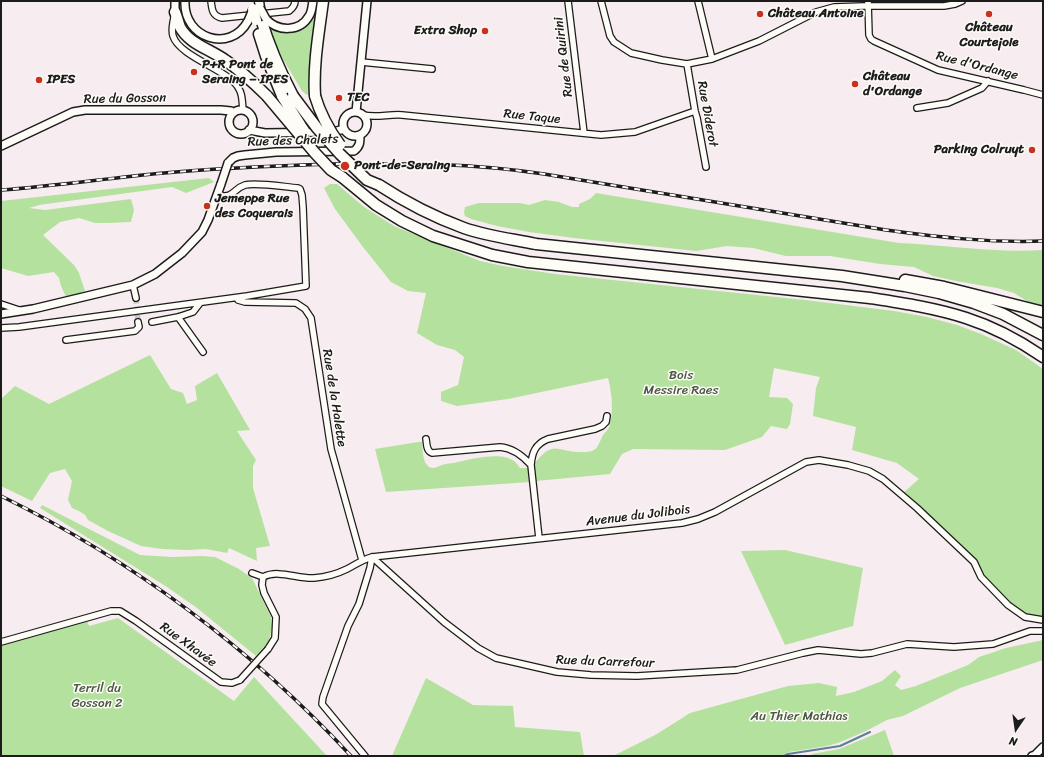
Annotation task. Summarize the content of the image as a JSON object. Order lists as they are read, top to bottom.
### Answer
{
  "streets": {
    "street": [
      "Rue de Quirini",
      "Rue d'Ordange",
      "Rue du Gosson",
      "Rue Diderot",
      "Rue Taque",
      "Rue des Chalets",
      "Rue de la Halette",
      "Avenue du Jolibois",
      "Rue Xhavée",
      "Rue du Carrefour"
    ]
  },
  "crossings": [
    ["Rue de Quirini", "Rue Taque"],
    ["Rue Diderot", "Rue Taque"],
    ["Rue Taque", "Rue des Chalets"],
    ["Rue de la Halette", "Avenue du Jolibois"],
    ["Avenue du Jolibois", "Rue Xhavée"],
    ["Avenue du Jolibois", "Rue du Carrefour"]
  ],
  "parks": ["Bois Messire Raes", "Terril du Gosson 2", "Au Thier Mathias"],
  "places": [
    "Château Antoine",
    "Château Courtejoie",
    "Extra Shop",
    "P+R Pont de Seraing – IPES",
    "IPES",
    "Château d'Ordange",
    "TEC",
    "Parking Colruyt",
    "Pont-de-Seraing",
    "Jemeppe Rue des Coquerais"
  ],
  "north": "bottom"
}
